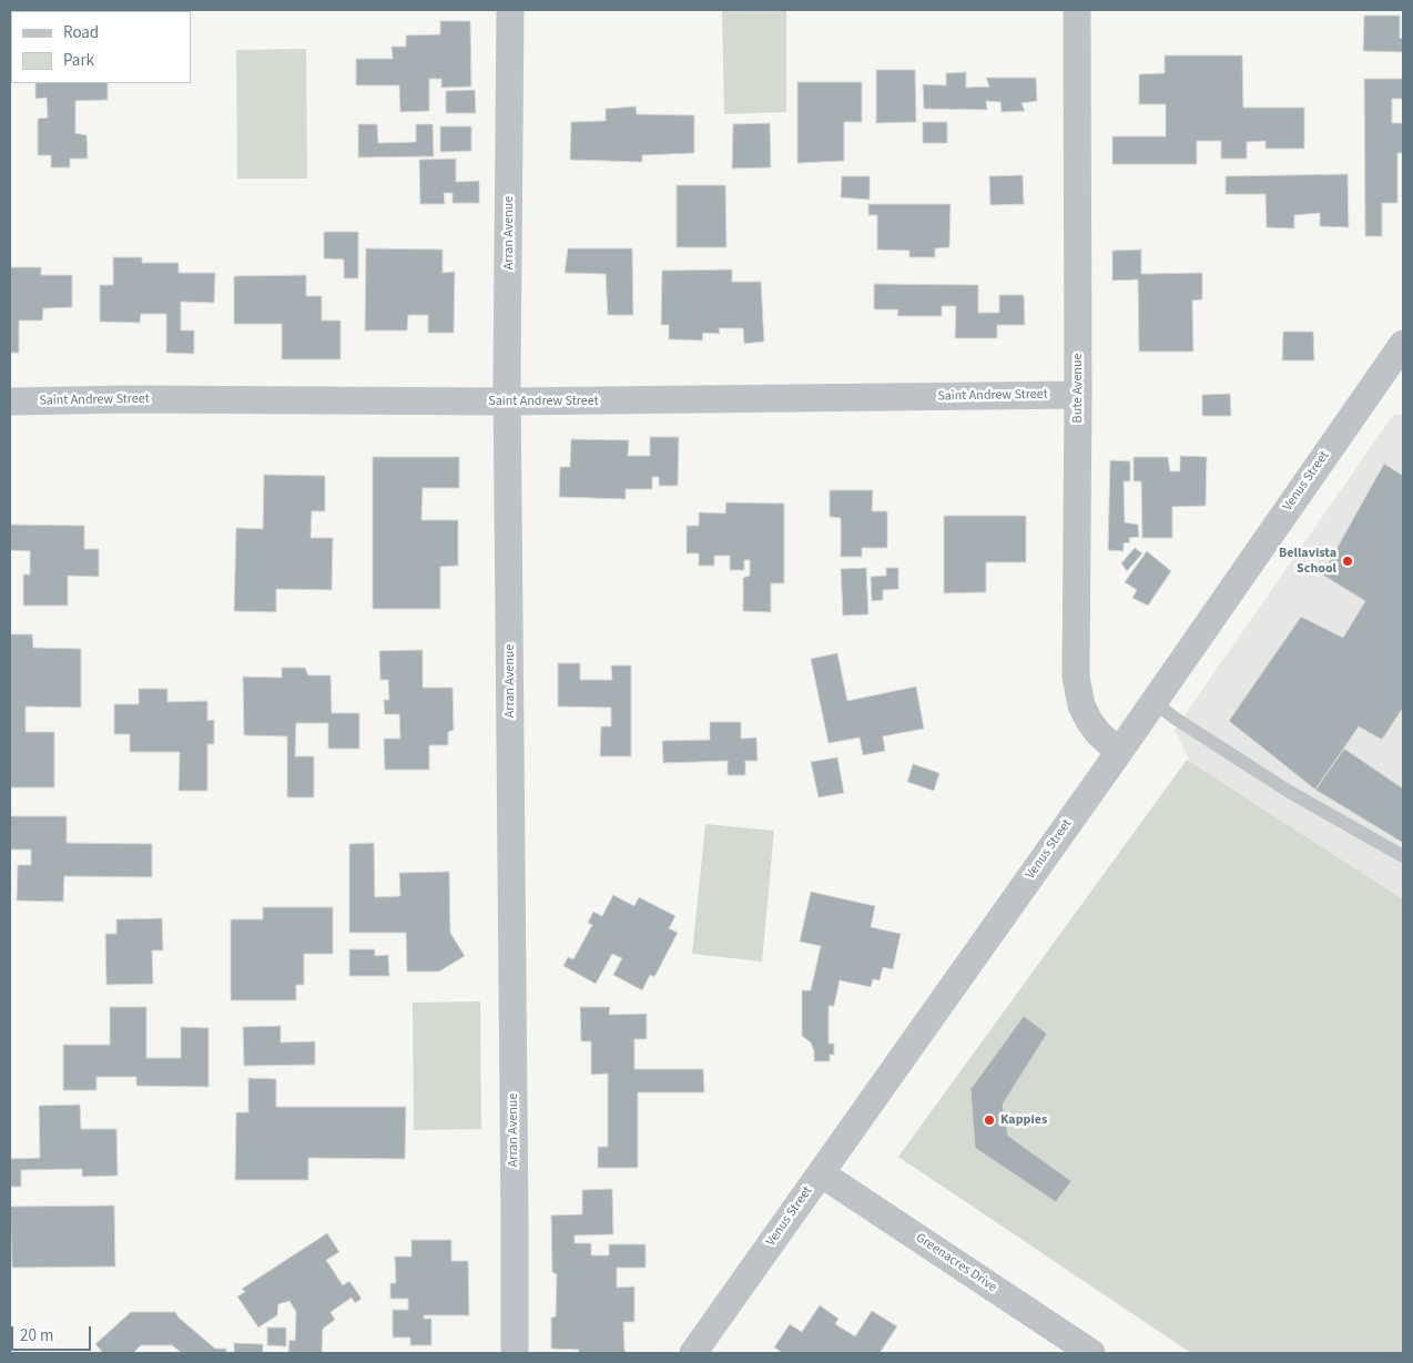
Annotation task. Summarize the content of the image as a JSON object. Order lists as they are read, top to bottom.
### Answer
{
  "streets": {
    "street": [
      "Arran Avenue",
      "Bute Avenue",
      "Saint Andrew Street",
      "Venus Street",
      "Greenacres Drive"
    ]
  },
  "crossings": [
    ["Arran Avenue", "Saint Andrew Street"],
    ["Bute Avenue", "Saint Andrew Street"],
    ["Bute Avenue", "Venus Street"],
    ["Venus Street", "Greenacres Drive"]
  ],
  "places": ["Bellavista School", "Kappies"],
  "legend": ["Road", "Park"],
  "scale_bar": "20 m"
}
